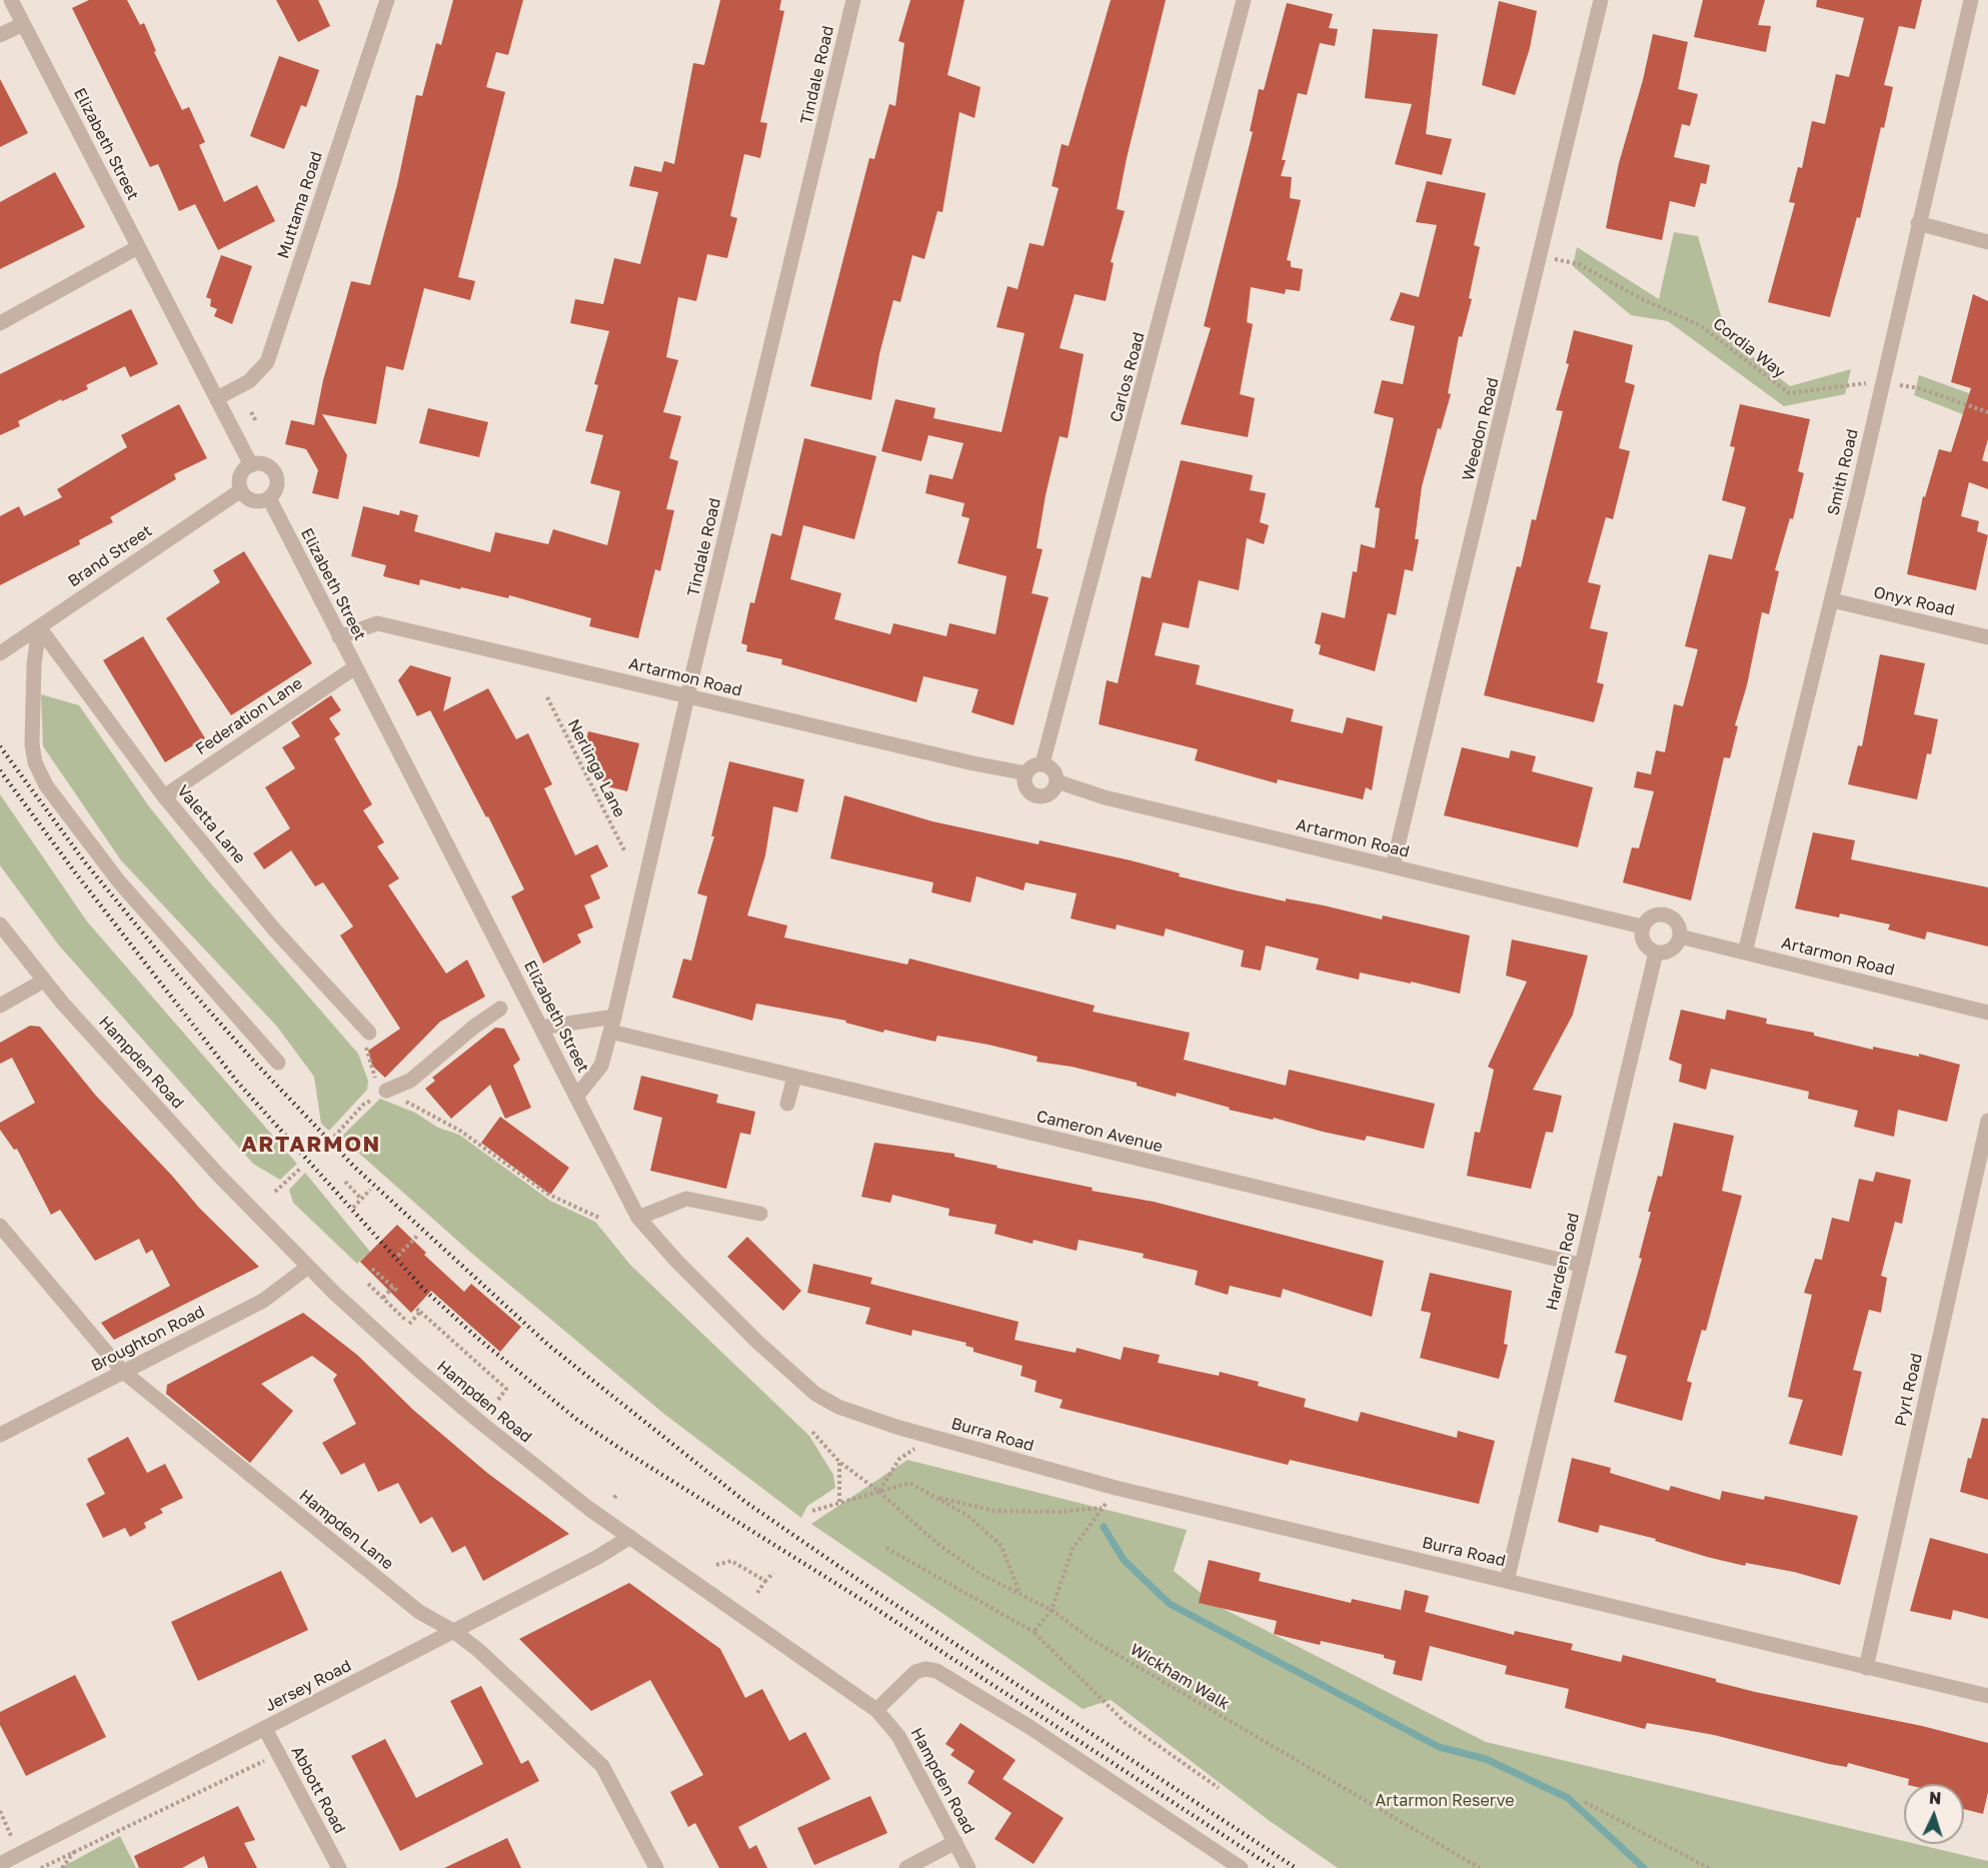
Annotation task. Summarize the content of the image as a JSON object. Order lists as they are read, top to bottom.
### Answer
{
  "streets": {
    "street": [
      "Tindale Road",
      "Elizabeth Street",
      "Muttama Road",
      "Carlos Road",
      "Weedon Road",
      "Smith Road",
      "Brand Street",
      "Onyx Road",
      "Artarmon Road",
      "Federation Lane",
      "Valetta Lane",
      "Hampden Road",
      "Cameron Avenue",
      "Harden Road",
      "Broughton Road",
      "Pyrl Road",
      "Burra Road",
      "Hampden Lane",
      "Jersey Road",
      "Abbott Road"
    ],
    "path": ["Cordia Way", "Nerlinga Lane", "Wickham Walk"]
  },
  "crossings": [
    ["Tindale Road", "Elizabeth Street"],
    ["Tindale Road", "Artarmon Road"],
    ["Tindale Road", "Cameron Avenue"],
    ["Elizabeth Street", "Muttama Road"],
    ["Elizabeth Street", "Brand Street"],
    ["Elizabeth Street", "Artarmon Road"],
    ["Elizabeth Street", "Federation Lane"],
    ["Elizabeth Street", "Burra Road"],
    ["Cordia Way", "Weedon Road"],
    ["Cordia Way", "Smith Road"],
    ["Carlos Road", "Artarmon Road"],
    ["Weedon Road", "Artarmon Road"],
    ["Smith Road", "Onyx Road"],
    ["Smith Road", "Artarmon Road"],
    ["Brand Street", "Valetta Lane"],
    ["Artarmon Road", "Harden Road"],
    ["Federation Lane", "Valetta Lane"],
    ["Hampden Road", "Broughton Road"],
    ["Hampden Road", "Jersey Road"],
    ["Cameron Avenue", "Harden Road"],
    ["Harden Road", "Burra Road"],
    ["Broughton Road", "Hampden Lane"],
    ["Pyrl Road", "Burra Road"],
    ["Hampden Lane", "Jersey Road"],
    ["Jersey Road", "Abbott Road"]
  ],
  "districts": ["ARTARMON"],
  "parks": ["Artarmon Reserve"],
  "north": "top"
}
